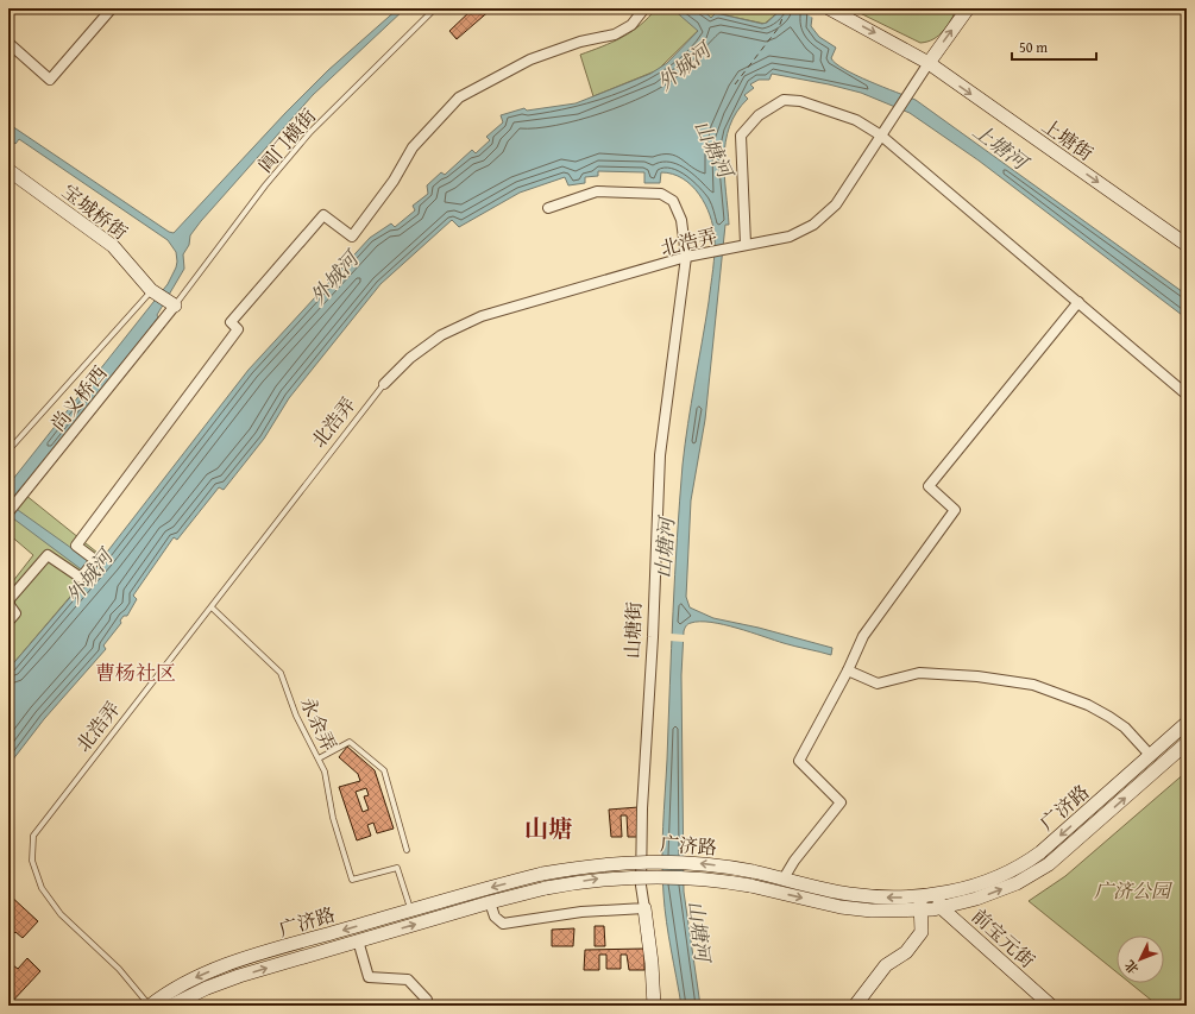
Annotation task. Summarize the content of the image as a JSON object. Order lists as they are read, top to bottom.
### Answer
{
  "streets": {
    "main road": [
      "上塘街",
      "宝城桥街",
      "山塘街",
      "广济路",
      "前宝元街"
    ],
    "street": ["北浩弄", "尚义桥西"],
    "lane": ["阊门横街", "永余弄"]
  },
  "crossings": [
    ["上塘街", "北浩弄"],
    ["阊门横街", "宝城桥街"],
    ["阊门横街", "尚义桥西"],
    ["宝城桥街", "尚义桥西"],
    ["北浩弄", "山塘街"],
    ["北浩弄", "永余弄"],
    ["北浩弄", "广济路"],
    ["永余弄", "广济路"],
    ["广济路", "前宝元街"]
  ],
  "one_way": ["上塘街"],
  "districts": ["曹杨社区", "山塘"],
  "water": ["外城河", "上塘河", "山塘河"],
  "parks": ["广济公园"],
  "scale_bar": "50 m",
  "north": "bottom left"
}
